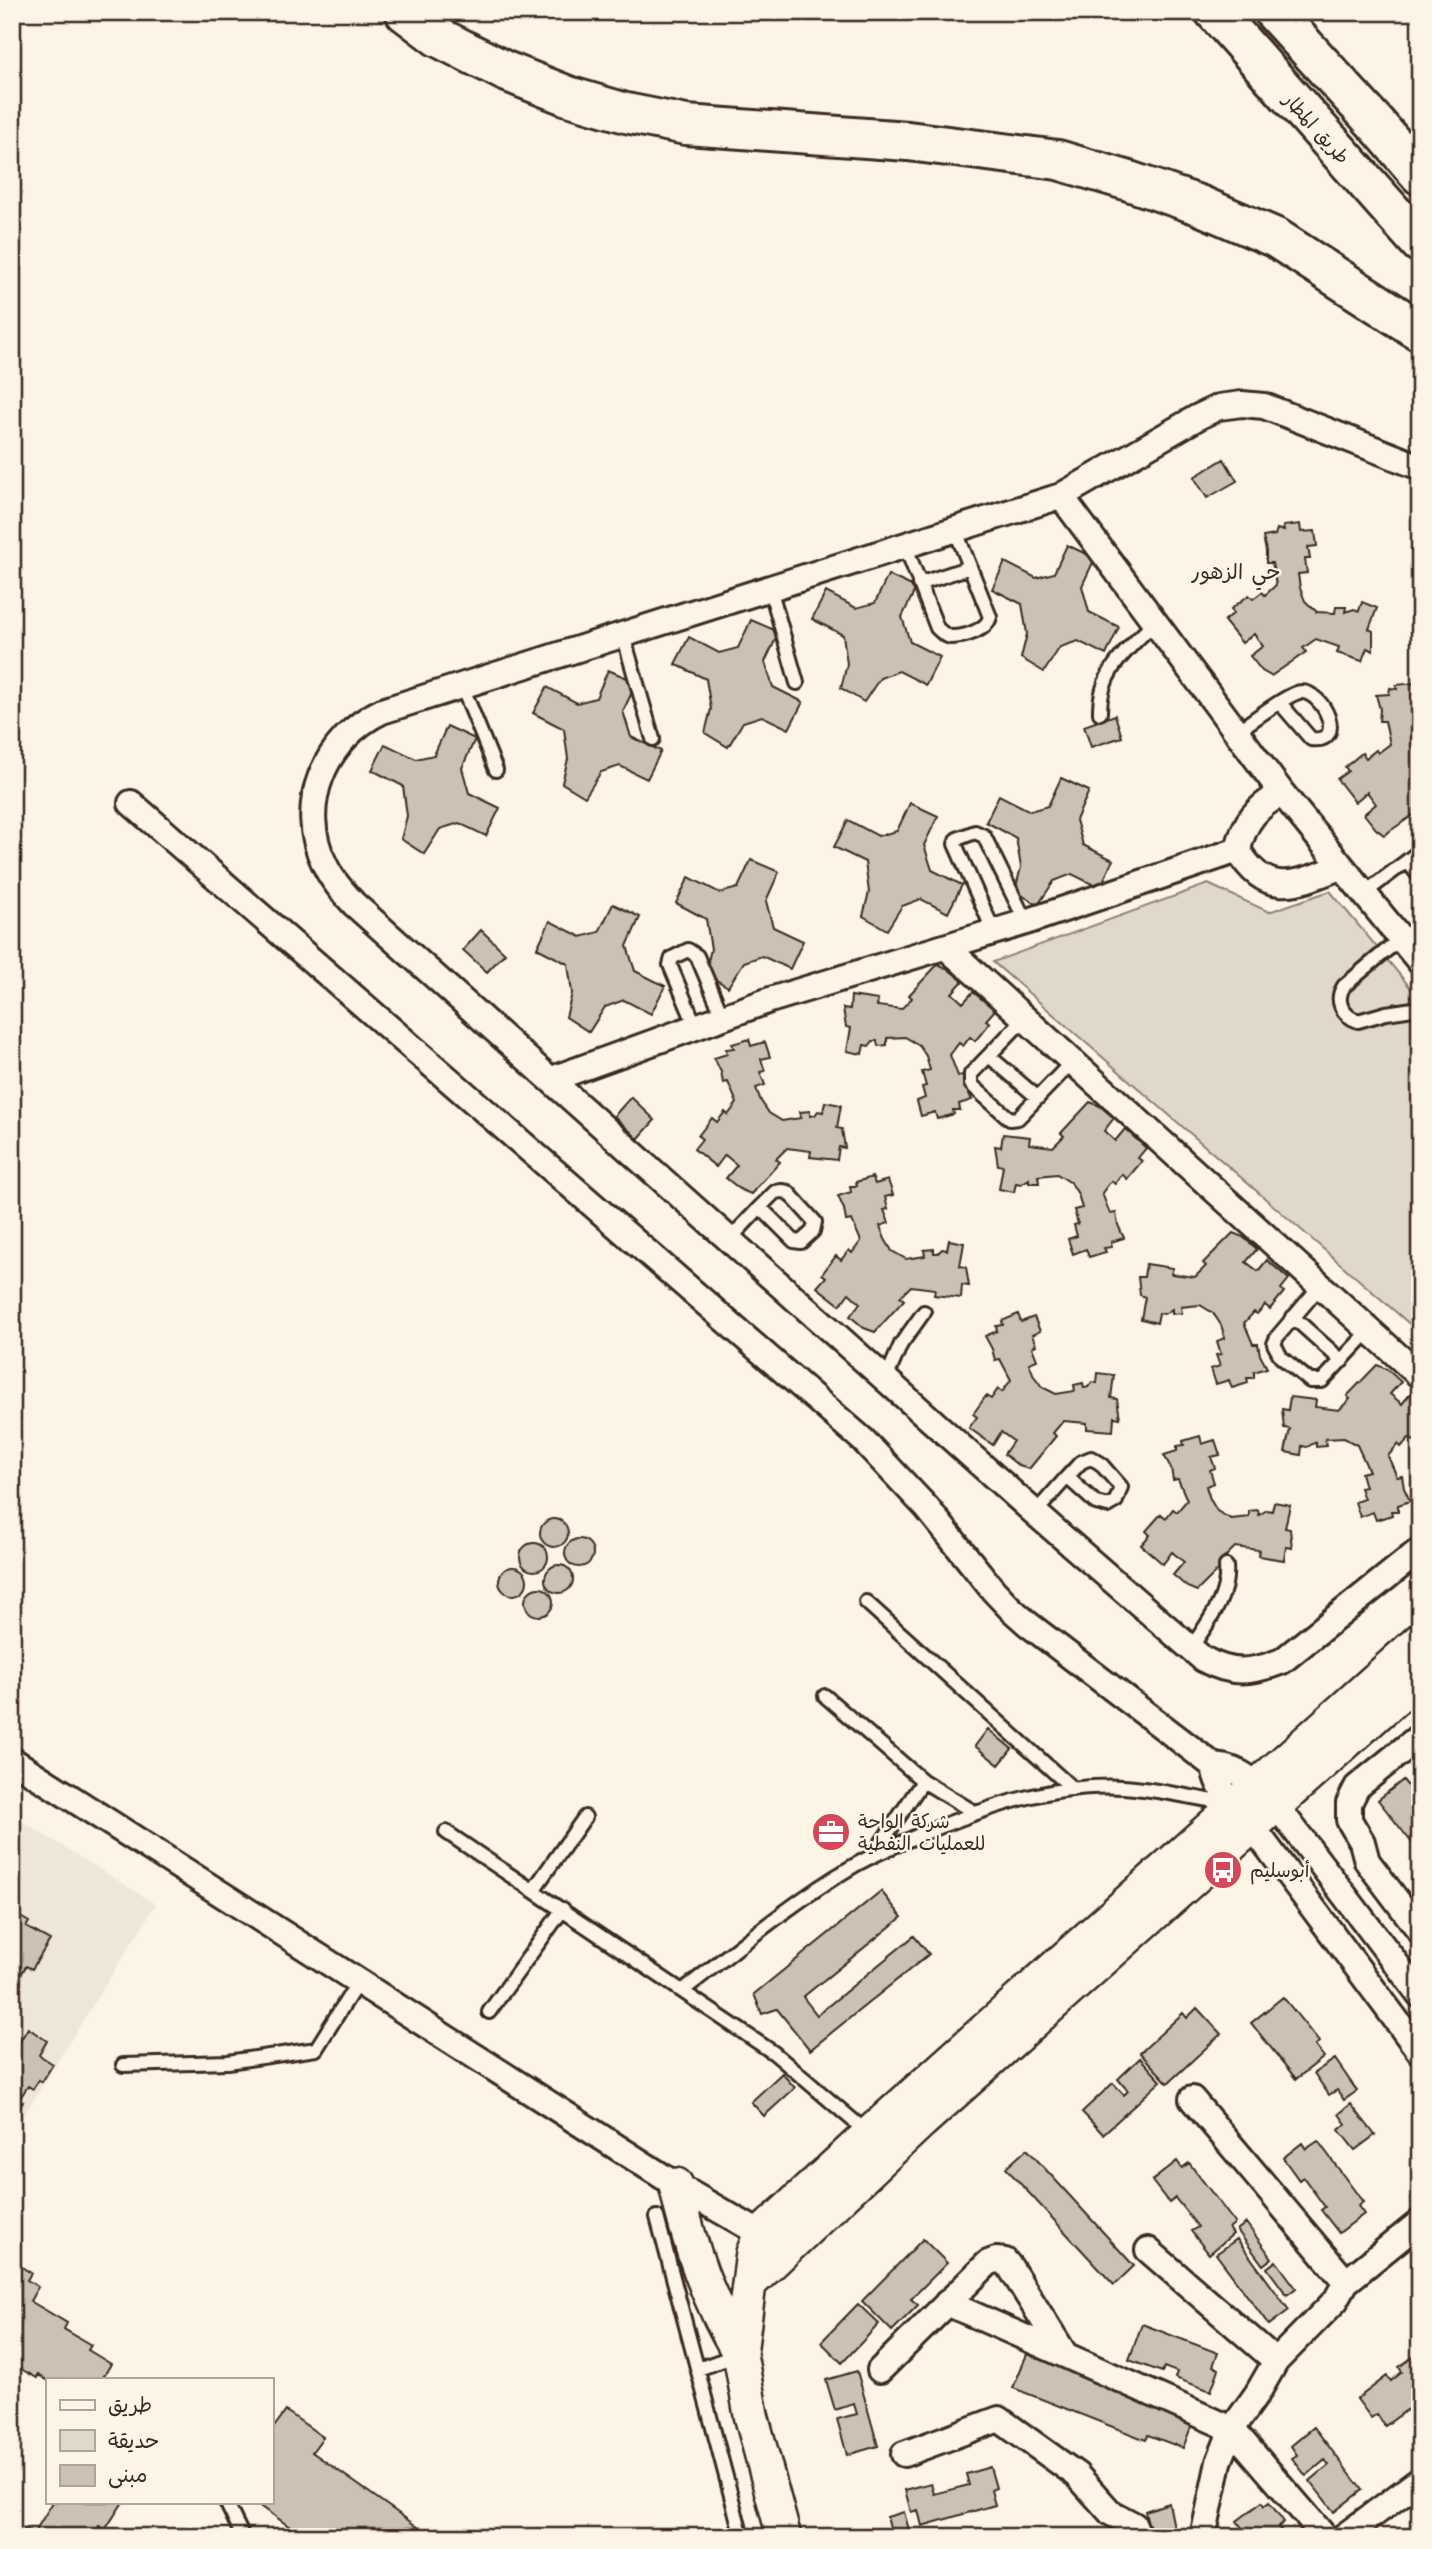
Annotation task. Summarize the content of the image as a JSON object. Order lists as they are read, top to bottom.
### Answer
{
  "streets": {
    "highway": ["طريق المطار"]
  },
  "districts": ["حي الزهور"],
  "places": {
    "office": ["شركة الواحة للعمليات النفطية"],
    "bus stop": ["أبوسليم"]
  },
  "legend": ["طريق", "حديقة", "مبنى"]
}
